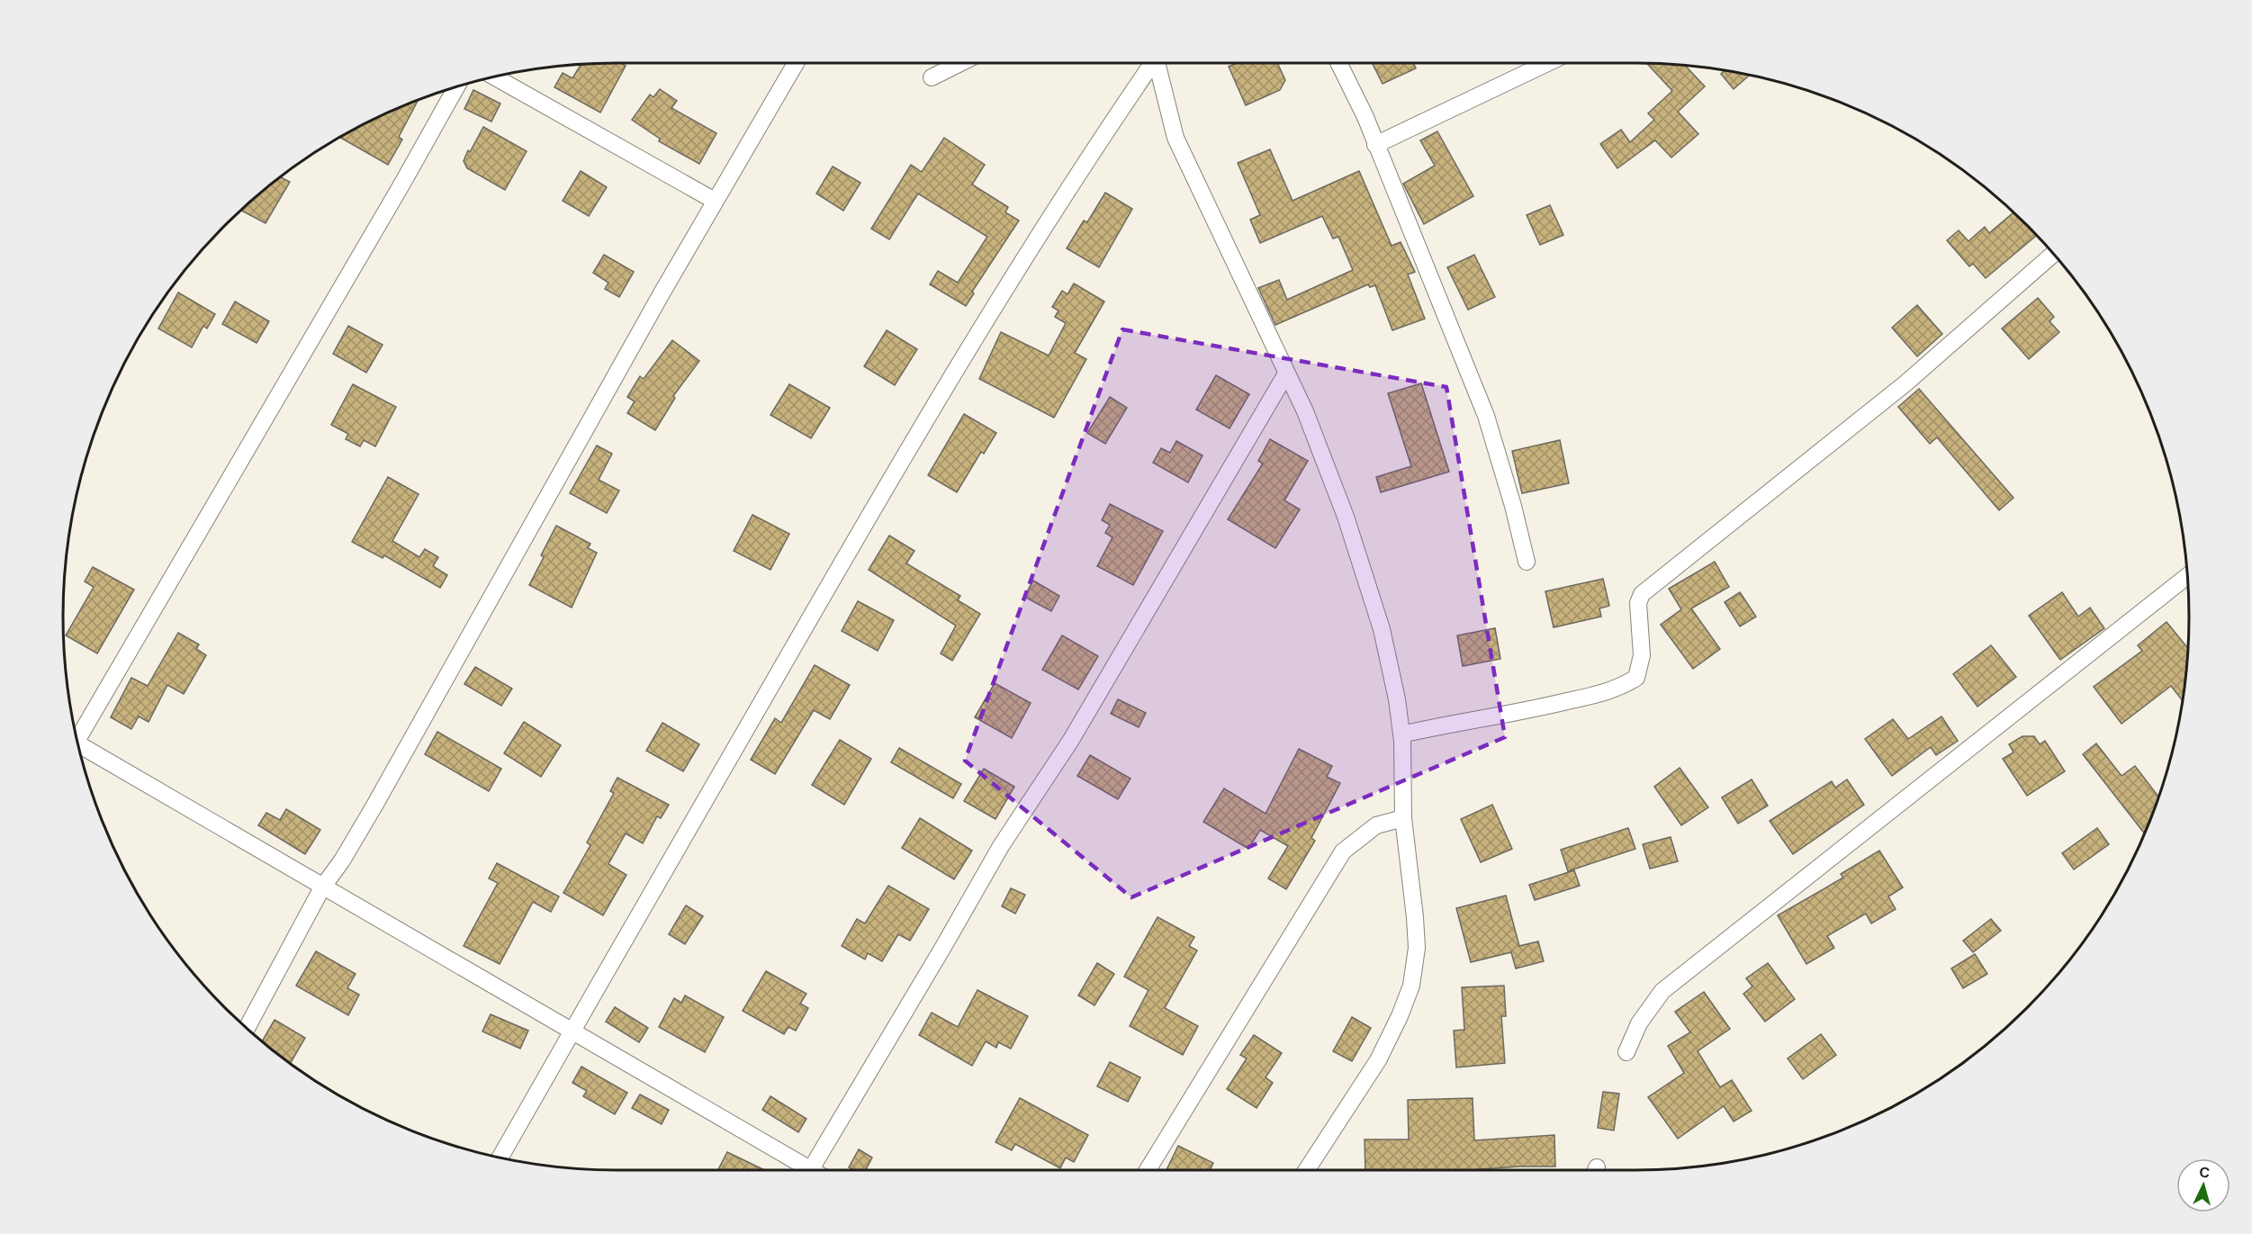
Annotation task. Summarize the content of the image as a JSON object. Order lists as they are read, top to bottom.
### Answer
{
  "north": "top"
}
